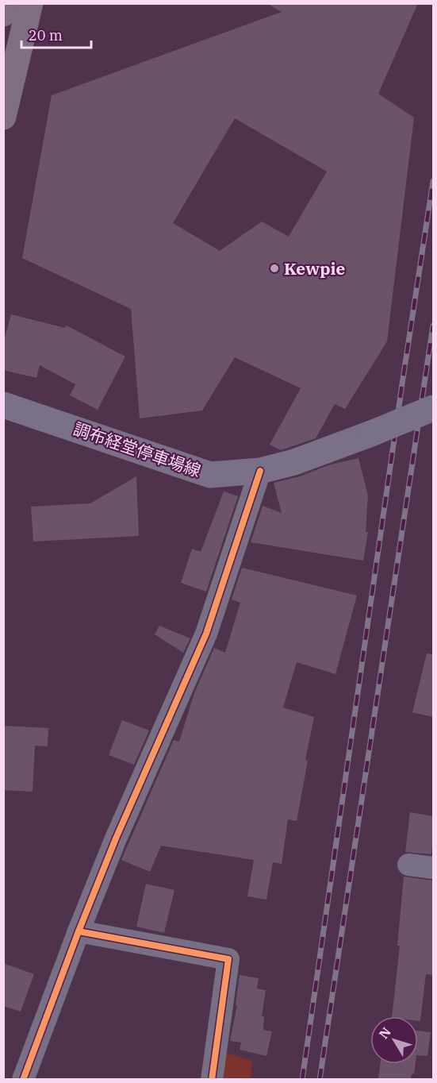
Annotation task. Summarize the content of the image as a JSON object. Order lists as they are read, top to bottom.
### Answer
{
  "streets": {
    "main road": ["調布経堂停車場線"]
  },
  "places": ["Kewpie"],
  "scale_bar": "20 m",
  "north": "top left"
}
